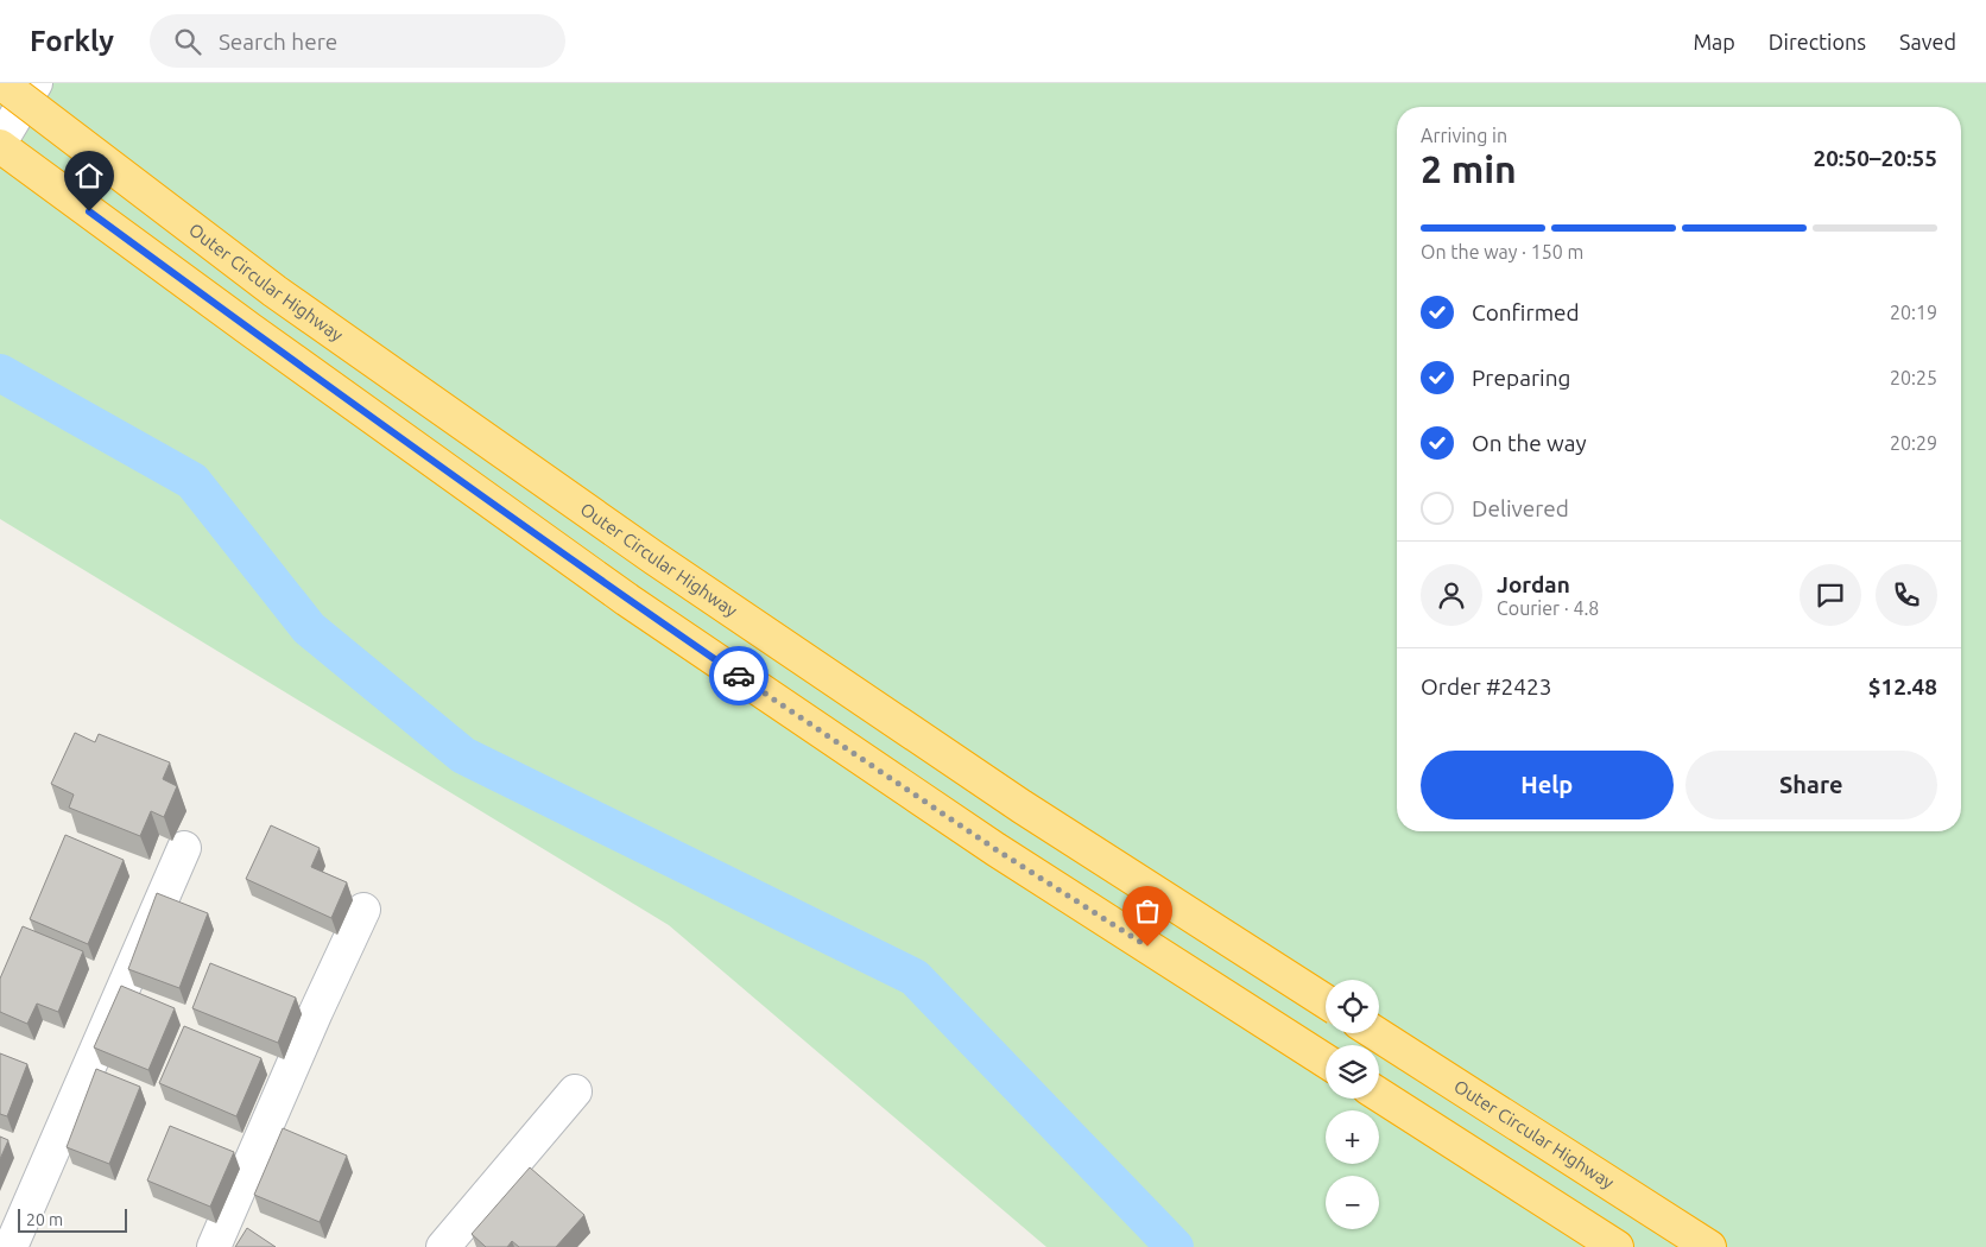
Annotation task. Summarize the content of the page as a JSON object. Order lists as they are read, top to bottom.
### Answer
{
  "streets": {
    "highway": ["Outer Circular Highway"]
  },
  "scale_bar": "20 m",
  "page": {
    "header": "Forkly",
    "search": "Search here",
    "nav": ["Map", "Directions", "Saved"],
    "heading": ["2 min", "Arriving in", "20:50–20:55"],
    "panel": [
      "Jordan",
      "Courier · 4.8",
      "Order #2423",
      "$12.48"
    ],
    "bar": "On the way · 150 m",
    "list": [
      ["Confirmed", "20:19"],
      ["Preparing", "20:25"],
      ["On the way", "20:29"],
      "Delivered"
    ],
    "buttons": ["Help", "Share"],
    "map_buttons": ["+", "−"],
    "scale": "20 m"
  }
}
